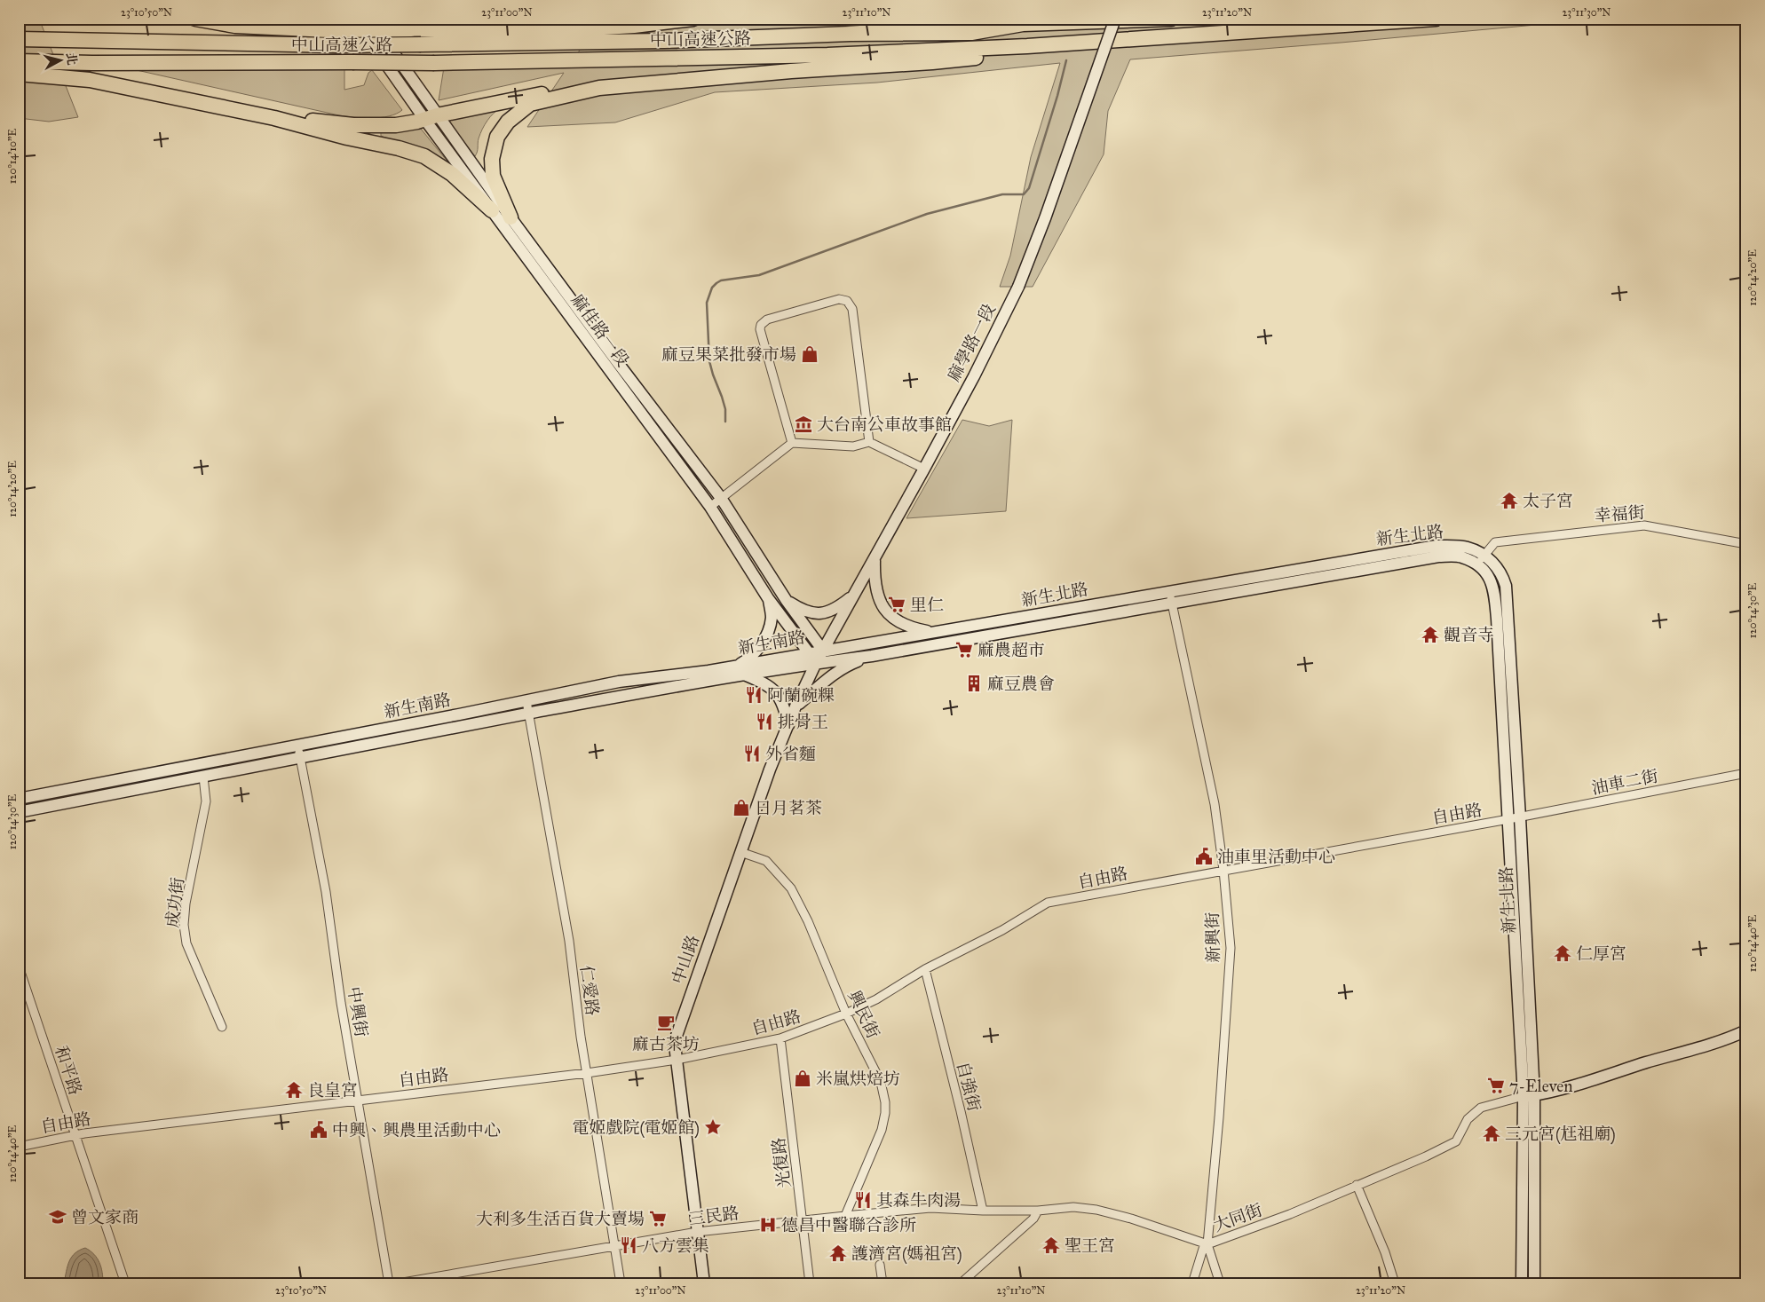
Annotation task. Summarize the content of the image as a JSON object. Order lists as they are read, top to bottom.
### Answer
{
  "streets": {
    "highway": ["中山高速公路"],
    "main road": [
      "麻佳路一段",
      "麻學路一段",
      "新生北路",
      "新生南路",
      "中山路"
    ],
    "street": [
      "幸福街",
      "油車二街",
      "自由路",
      "成功街",
      "新興街",
      "仁愛路",
      "中興街",
      "興民街",
      "和平路",
      "自強街",
      "光復路",
      "三民路",
      "大同街"
    ]
  },
  "crossings": [
    ["麻佳路一段", "麻學路一段"],
    ["麻佳路一段", "新生北路"],
    ["麻佳路一段", "新生南路"],
    ["麻佳路一段", "中山路"],
    ["麻學路一段", "新生北路"],
    ["麻學路一段", "新生南路"],
    ["麻學路一段", "中山路"],
    ["幸福街", "新生北路"],
    ["新生北路", "新生南路"],
    ["新生北路", "油車二街"],
    ["新生北路", "自由路"],
    ["新生北路", "新興街"],
    ["新生北路", "中山路"],
    ["新生北路", "大同街"],
    ["新生南路", "成功街"],
    ["新生南路", "中山路"],
    ["新生南路", "仁愛路"],
    ["新生南路", "中興街"],
    ["油車二街", "自由路"],
    ["自由路", "新興街"],
    ["自由路", "中山路"],
    ["自由路", "仁愛路"],
    ["自由路", "中興街"],
    ["自由路", "興民街"],
    ["自由路", "和平路"],
    ["自由路", "自強街"],
    ["自由路", "光復路"],
    ["新興街", "大同街"],
    ["中山路", "興民街"],
    ["中山路", "三民路"],
    ["仁愛路", "三民路"],
    ["興民街", "三民路"],
    ["自強街", "三民路"],
    ["光復路", "三民路"],
    ["三民路", "大同街"]
  ],
  "places": {
    "shop": ["麻豆果菜批發市場", "日月茗茶", "米嵐烘焙坊"],
    "museum": ["大台南公車故事館"],
    "temple": [
      "太子宮",
      "觀音寺",
      "仁厚宮",
      "良皇宮",
      "三元宮(尪祖廟)",
      "聖王宮",
      "護濟宮(媽祖宮)"
    ],
    "supermarket": [
      "里仁",
      "麻農超市",
      "7-Eleven",
      "大利多生活百貨大賣場"
    ],
    "building": ["麻豆農會"],
    "restaurant": [
      "阿蘭碗粿",
      "排骨王",
      "外省麵",
      "其森牛肉湯",
      "八方雲集"
    ],
    "public building": ["油車里活動中心", "中興、興農里活動中心"],
    "cafe": ["麻古茶坊"],
    "place": ["電姬戲院(電姬館)"],
    "school or university": ["曾文家商"],
    "hospital": ["德昌中醫聯合診所"]
  },
  "north": "right",
  "coordinates": [
    "23°10'50\"N",
    "23°11'00\"N",
    "23°11'10\"N",
    "23°11'20\"N",
    "23°11'30\"N",
    "120°14'10\"E",
    "120°14'20\"E",
    "120°14'30\"E",
    "120°14'40\"E"
  ]
}
